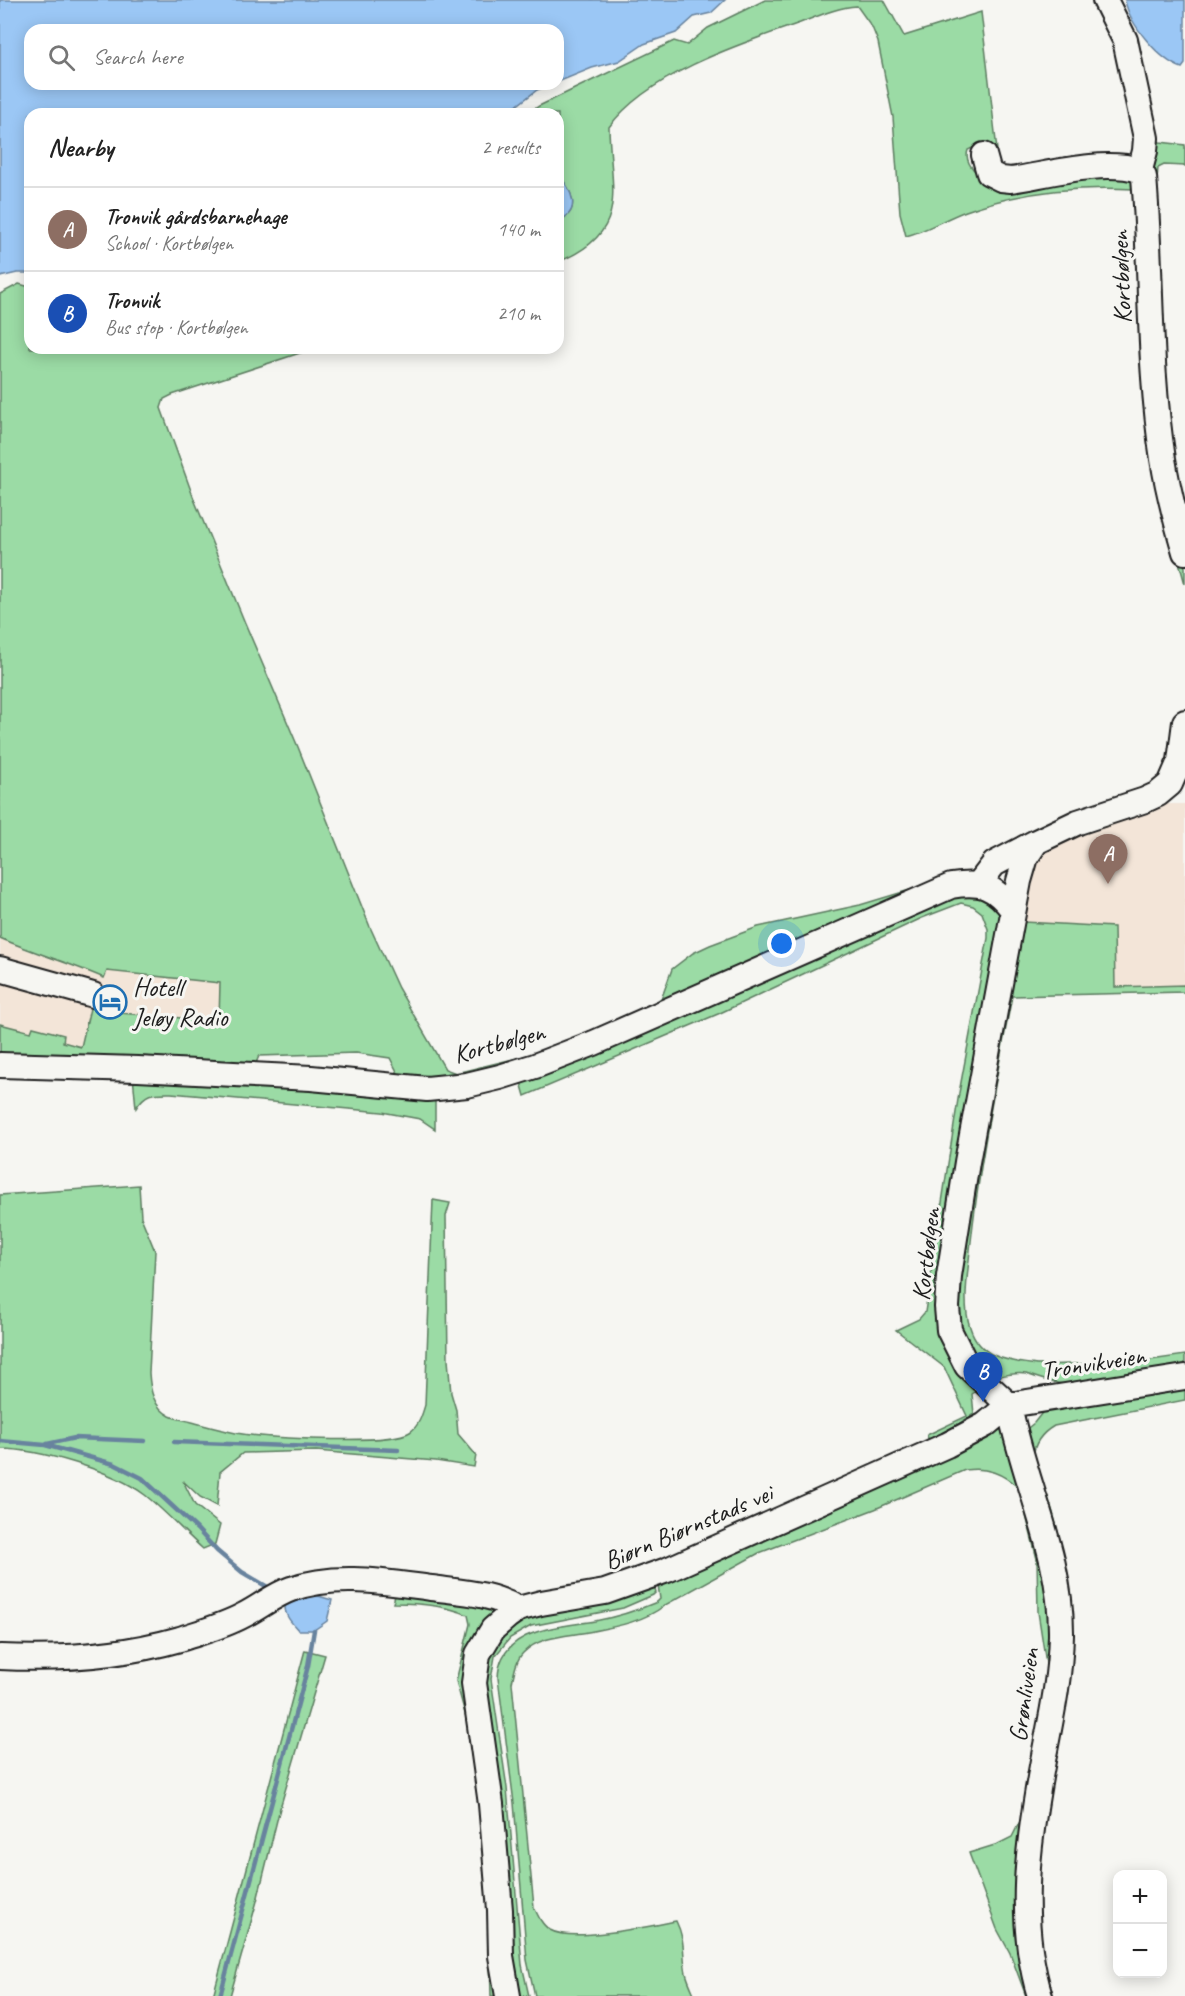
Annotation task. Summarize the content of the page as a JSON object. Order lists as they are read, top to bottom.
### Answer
{
  "streets": {
    "street": [
      "Kortbølgen",
      "Tronvikveien",
      "Biørn Biørnstads vei",
      "Grønliveien"
    ]
  },
  "crossings": [
    ["Kortbølgen", "Tronvikveien"],
    ["Kortbølgen", "Biørn Biørnstads vei"],
    ["Kortbølgen", "Grønliveien"],
    ["Tronvikveien", "Biørn Biørnstads vei"],
    ["Tronvikveien", "Grønliveien"],
    ["Biørn Biørnstads vei", "Grønliveien"]
  ],
  "places": {
    "hotel": ["Hotell Jeløy Radio"]
  },
  "page": {
    "search": "Search here",
    "heading": ["Nearby", "2 results"],
    "list": [
      {
        "mark": "A",
        "name": "Tronvik gårdsbarnehage",
        "note": "School · Kortbølgen",
        "value": "140 m"
      },
      {
        "mark": "B",
        "name": "Tronvik",
        "note": "Bus stop · Kortbølgen",
        "value": "210 m"
      }
    ],
    "pins": ["A", "B"],
    "map_buttons": ["+", "−"]
  }
}
